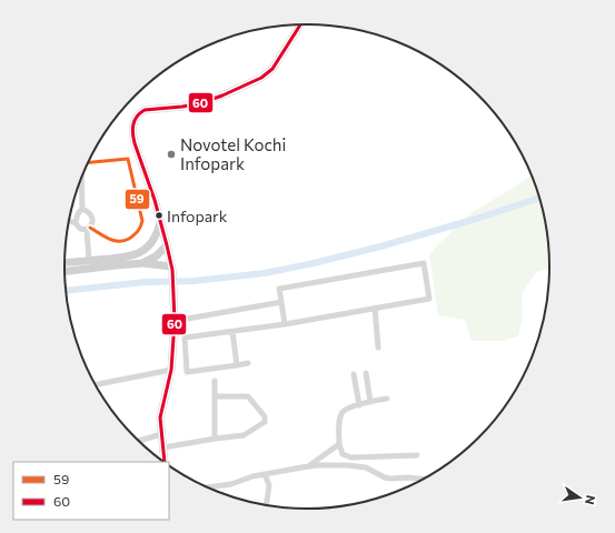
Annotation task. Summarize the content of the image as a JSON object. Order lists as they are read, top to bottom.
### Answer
{
  "places": ["Novotel Kochi Infopark", "Infopark"],
  "lines": ["transit line 60", "transit line 59"],
  "legend": ["59", "60"],
  "north": "right"
}
